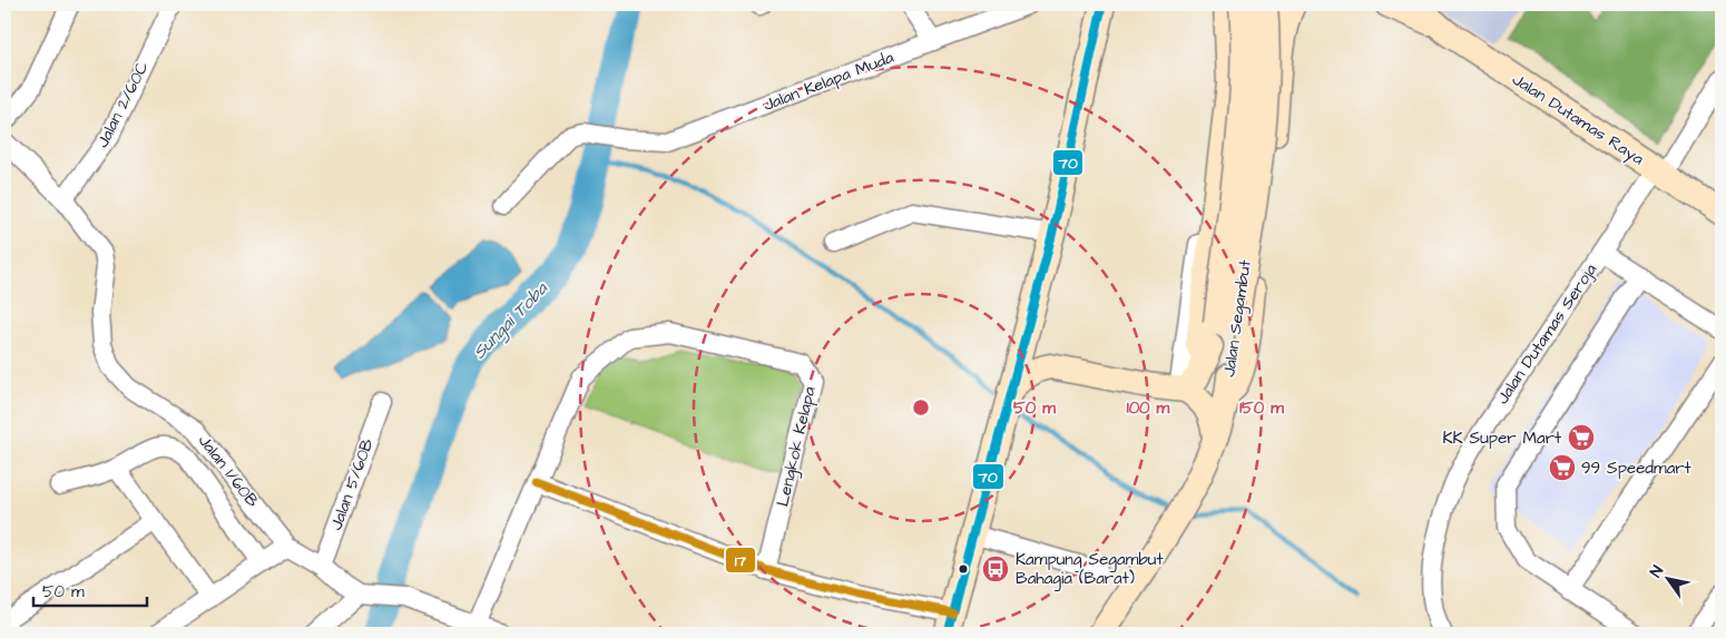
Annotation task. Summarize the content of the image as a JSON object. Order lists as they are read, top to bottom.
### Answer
{
  "streets": {
    "main road": ["Jalan Dutamas Raya", "Jalan Segambut"],
    "street": [
      "Jalan Kelapa Muda",
      "Jalan 2/60C",
      "Jalan Dutamas Seroja",
      "Lengkok Kelapa",
      "Jalan 1/60B",
      "Jalan 5/60B"
    ]
  },
  "crossings": [
    ["Jalan 2/60C", "Jalan 1/60B"],
    ["Jalan Dutamas Raya", "Jalan Dutamas Seroja"],
    ["Jalan 1/60B", "Jalan 5/60B"]
  ],
  "water": ["Sungai Toba"],
  "places": {
    "supermarket": ["KK Super Mart", "99 Speedmart"],
    "bus stop": ["Kampung Segambut Bahagia (Barat)"]
  },
  "lines": ["transit line 70", "transit line 17"],
  "scale_bar": "50 m",
  "north": "top left",
  "rings": ["50 m", "100 m", "150 m"]
}
